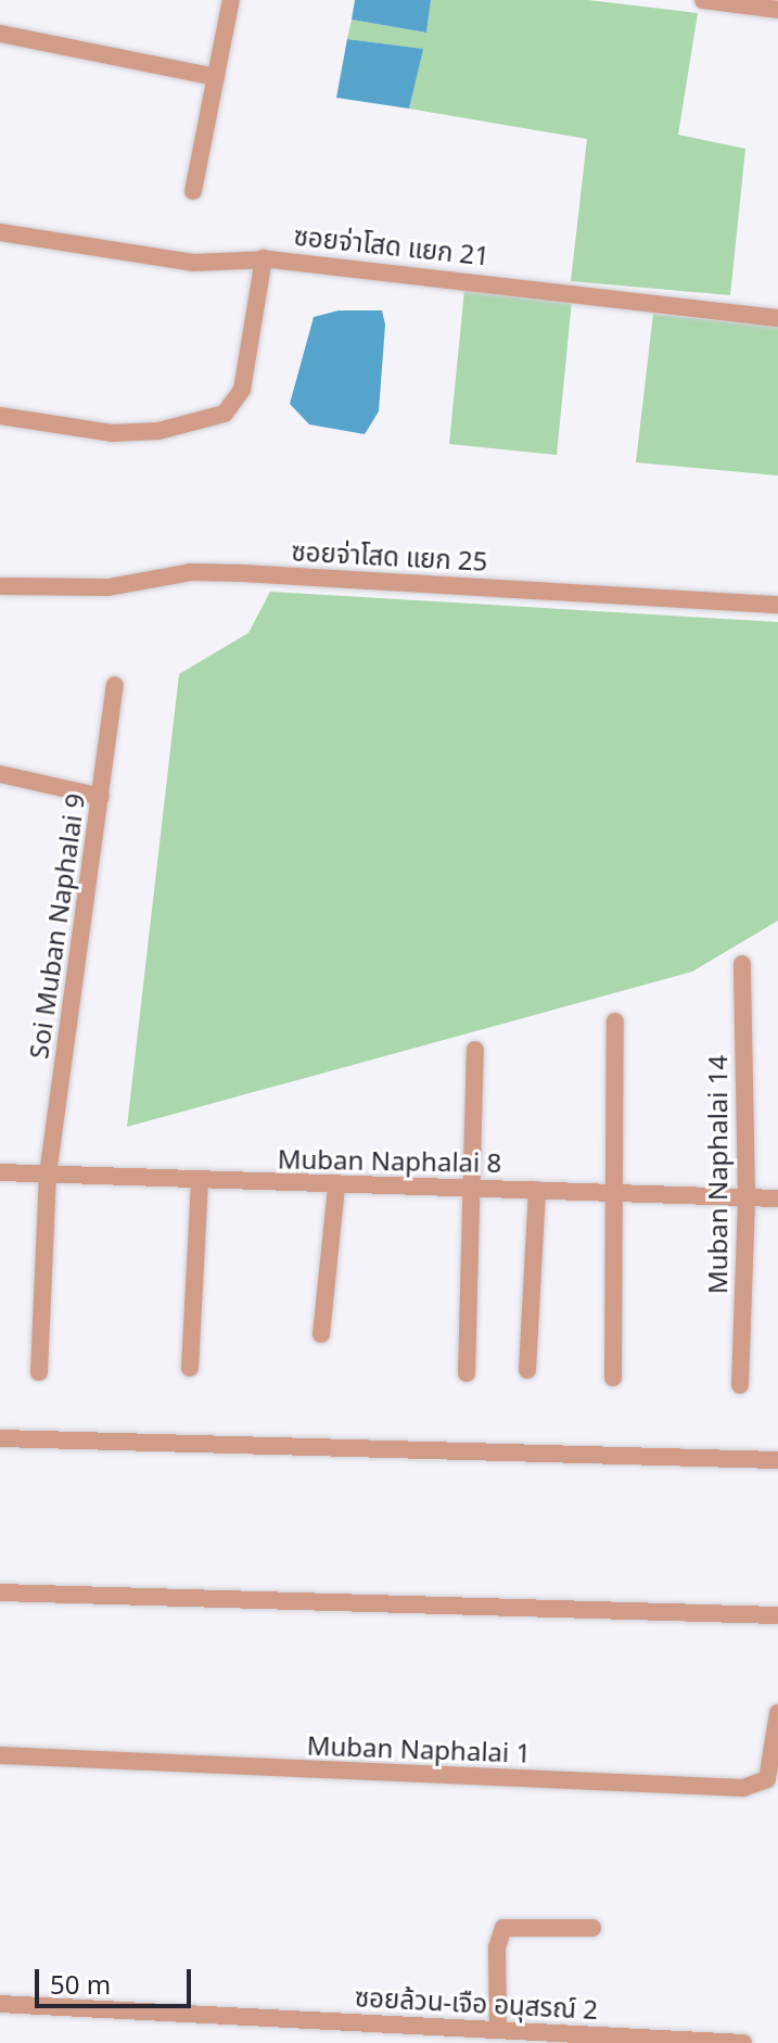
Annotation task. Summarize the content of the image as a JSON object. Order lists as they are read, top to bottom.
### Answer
{
  "streets": {
    "street": [
      "ซอยจ่าโสด แยก 21",
      "ซอยจ่าโสด แยก 25",
      "Soi Muban Naphalai 9",
      "Muban Naphalai 8",
      "Muban Naphalai 14",
      "Muban Naphalai 1",
      "ซอยล้วน-เจือ อนุสรณ์ 2"
    ]
  },
  "crossings": [
    ["Soi Muban Naphalai 9", "Muban Naphalai 8"],
    ["Muban Naphalai 8", "Muban Naphalai 14"]
  ],
  "scale_bar": "50 m"
}
